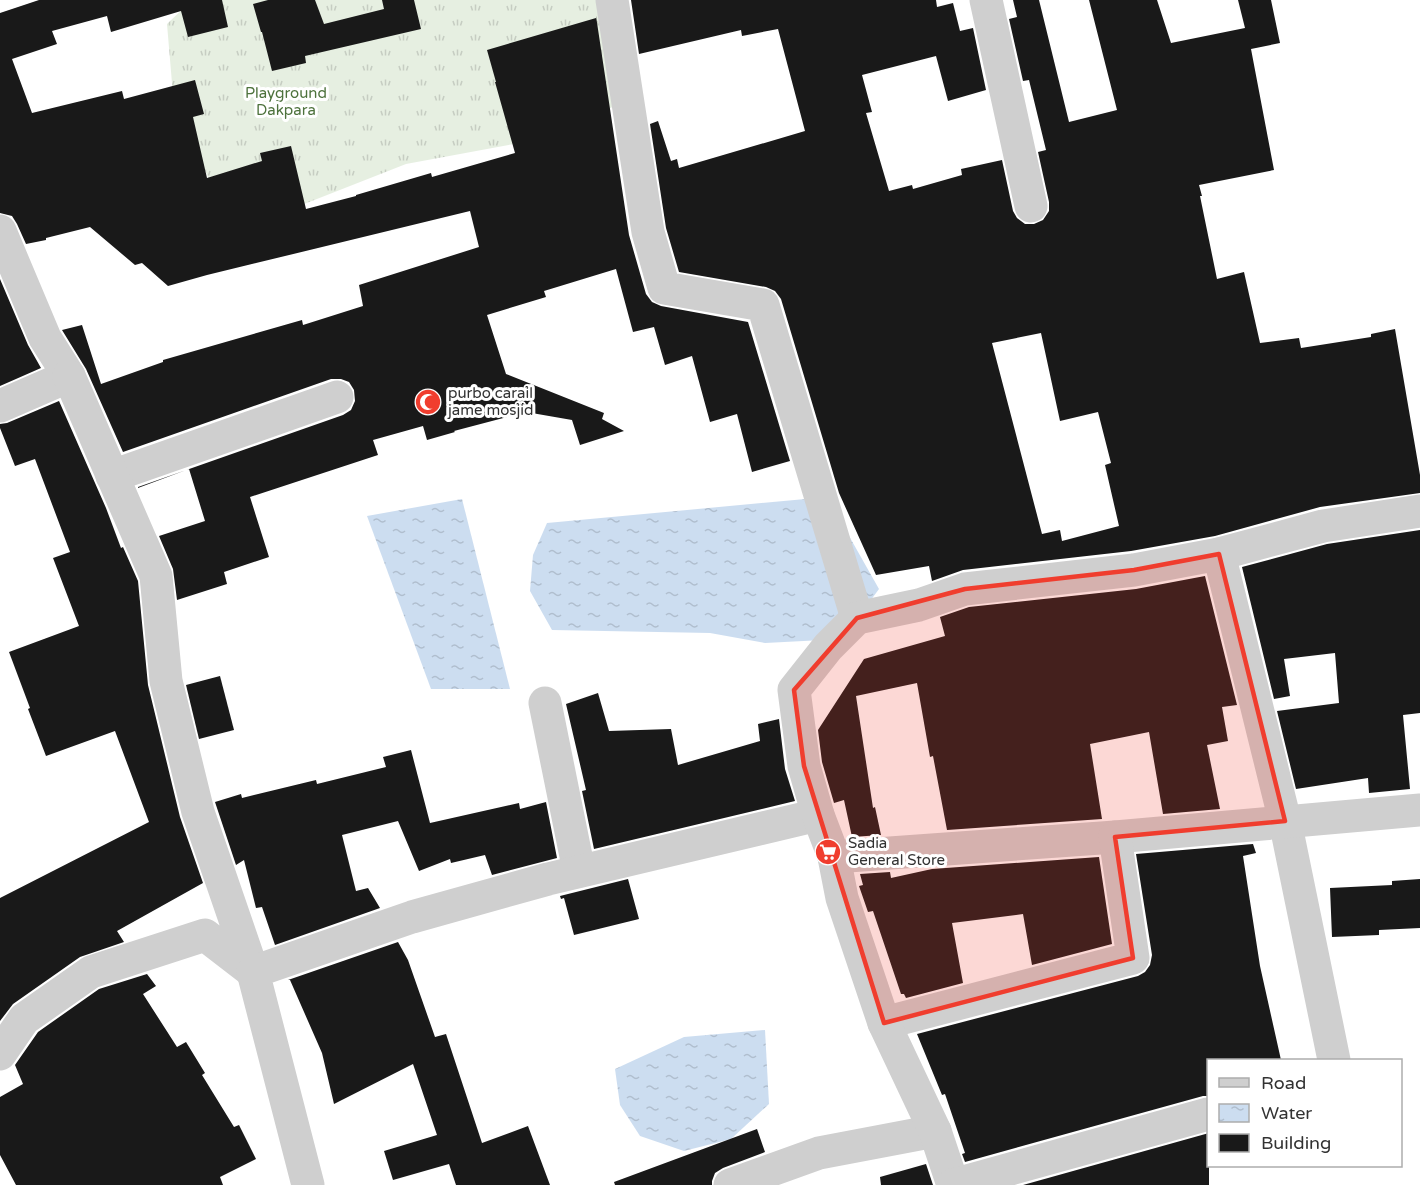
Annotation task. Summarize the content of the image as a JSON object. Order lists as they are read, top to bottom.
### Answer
{
  "parks": ["Playground Dakpara"],
  "places": {
    "mosque": ["purbo carail jame mosjid"],
    "supermarket": ["Sadia General Store"]
  },
  "legend": ["Road", "Water", "Building"]
}
